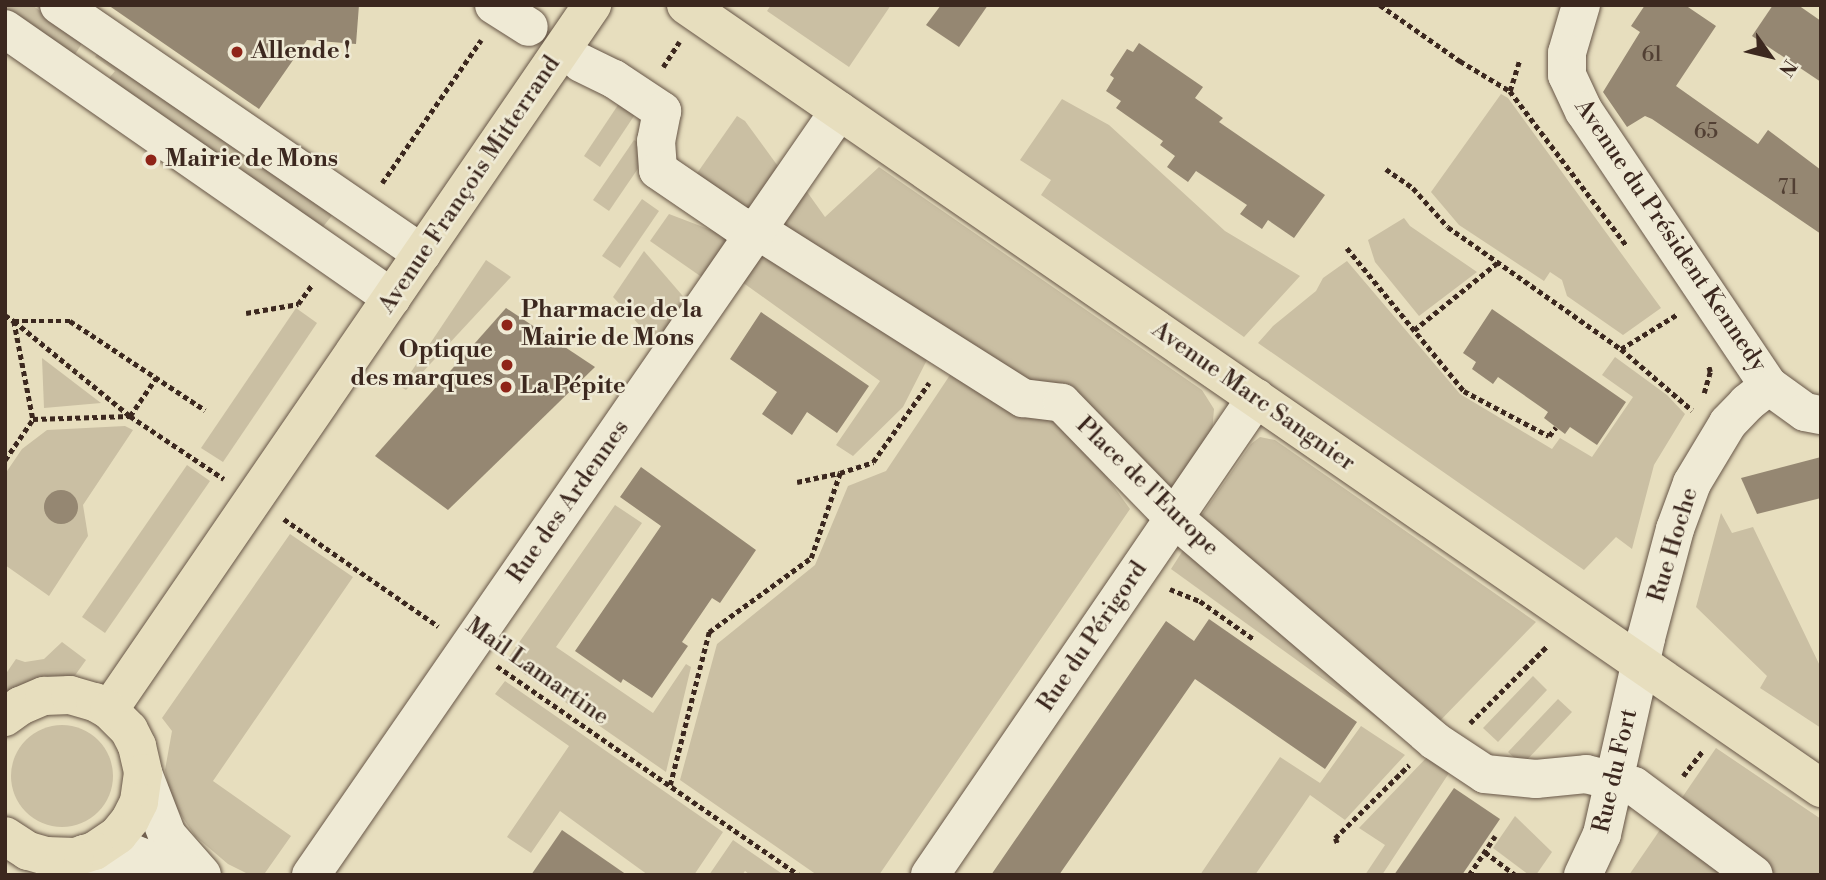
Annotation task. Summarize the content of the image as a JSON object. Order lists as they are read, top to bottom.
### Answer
{
  "streets": {
    "main road": ["Avenue François Mitterrand", "Avenue Marc Sangnier"],
    "street": [
      "Avenue du Président Kennedy",
      "Place de l'Europe",
      "Rue des Ardennes",
      "Rue Hoche",
      "Rue du Périgord",
      "Rue du Fort"
    ],
    "path": ["Mail Lamartine"]
  },
  "crossings": [
    ["Avenue François Mitterrand", "Mail Lamartine"],
    ["Avenue du Président Kennedy", "Rue Hoche"],
    ["Avenue Marc Sangnier", "Rue des Ardennes"],
    ["Avenue Marc Sangnier", "Rue Hoche"],
    ["Avenue Marc Sangnier", "Rue du Périgord"],
    ["Avenue Marc Sangnier", "Rue du Fort"],
    ["Place de l'Europe", "Rue des Ardennes"],
    ["Place de l'Europe", "Rue du Périgord"],
    ["Place de l'Europe", "Rue du Fort"],
    ["Rue des Ardennes", "Mail Lamartine"],
    ["Rue Hoche", "Rue du Fort"]
  ],
  "places": [
    "Allende !",
    "Mairie de Mons",
    "Pharmacie de la Mairie de Mons",
    "Optique des marques",
    "La Pépite"
  ],
  "house_numbers": ["61", "65", "71"],
  "north": "bottom right"
}
